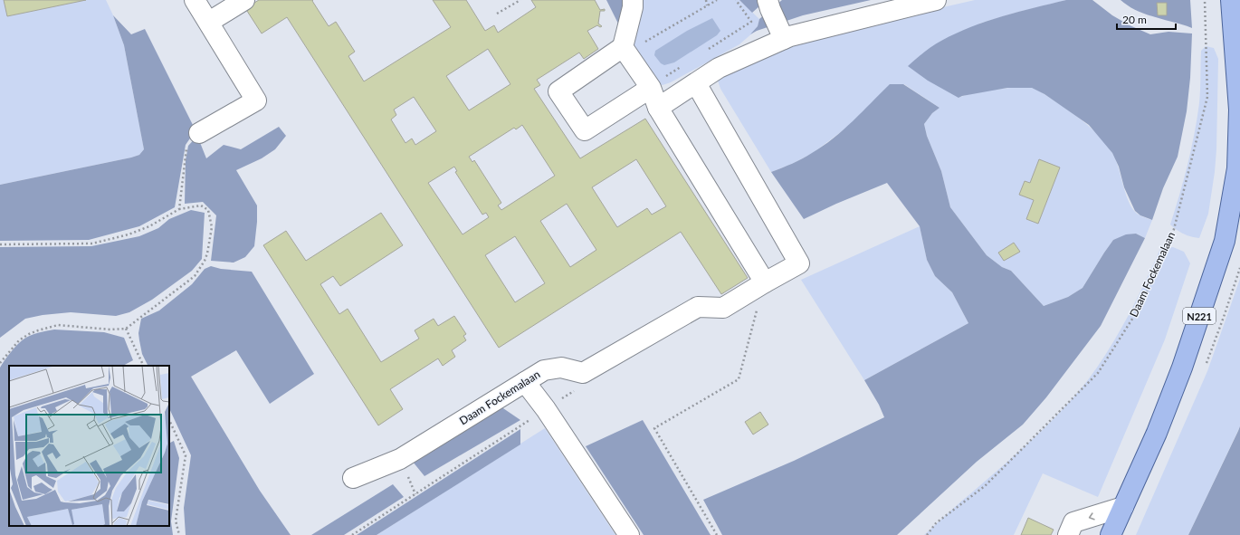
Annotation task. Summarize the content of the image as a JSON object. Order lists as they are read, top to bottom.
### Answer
{
  "streets": {
    "main road": ["N221"],
    "lane": ["Daam Fockemalaan"]
  },
  "scale_bar": "20 m"
}
